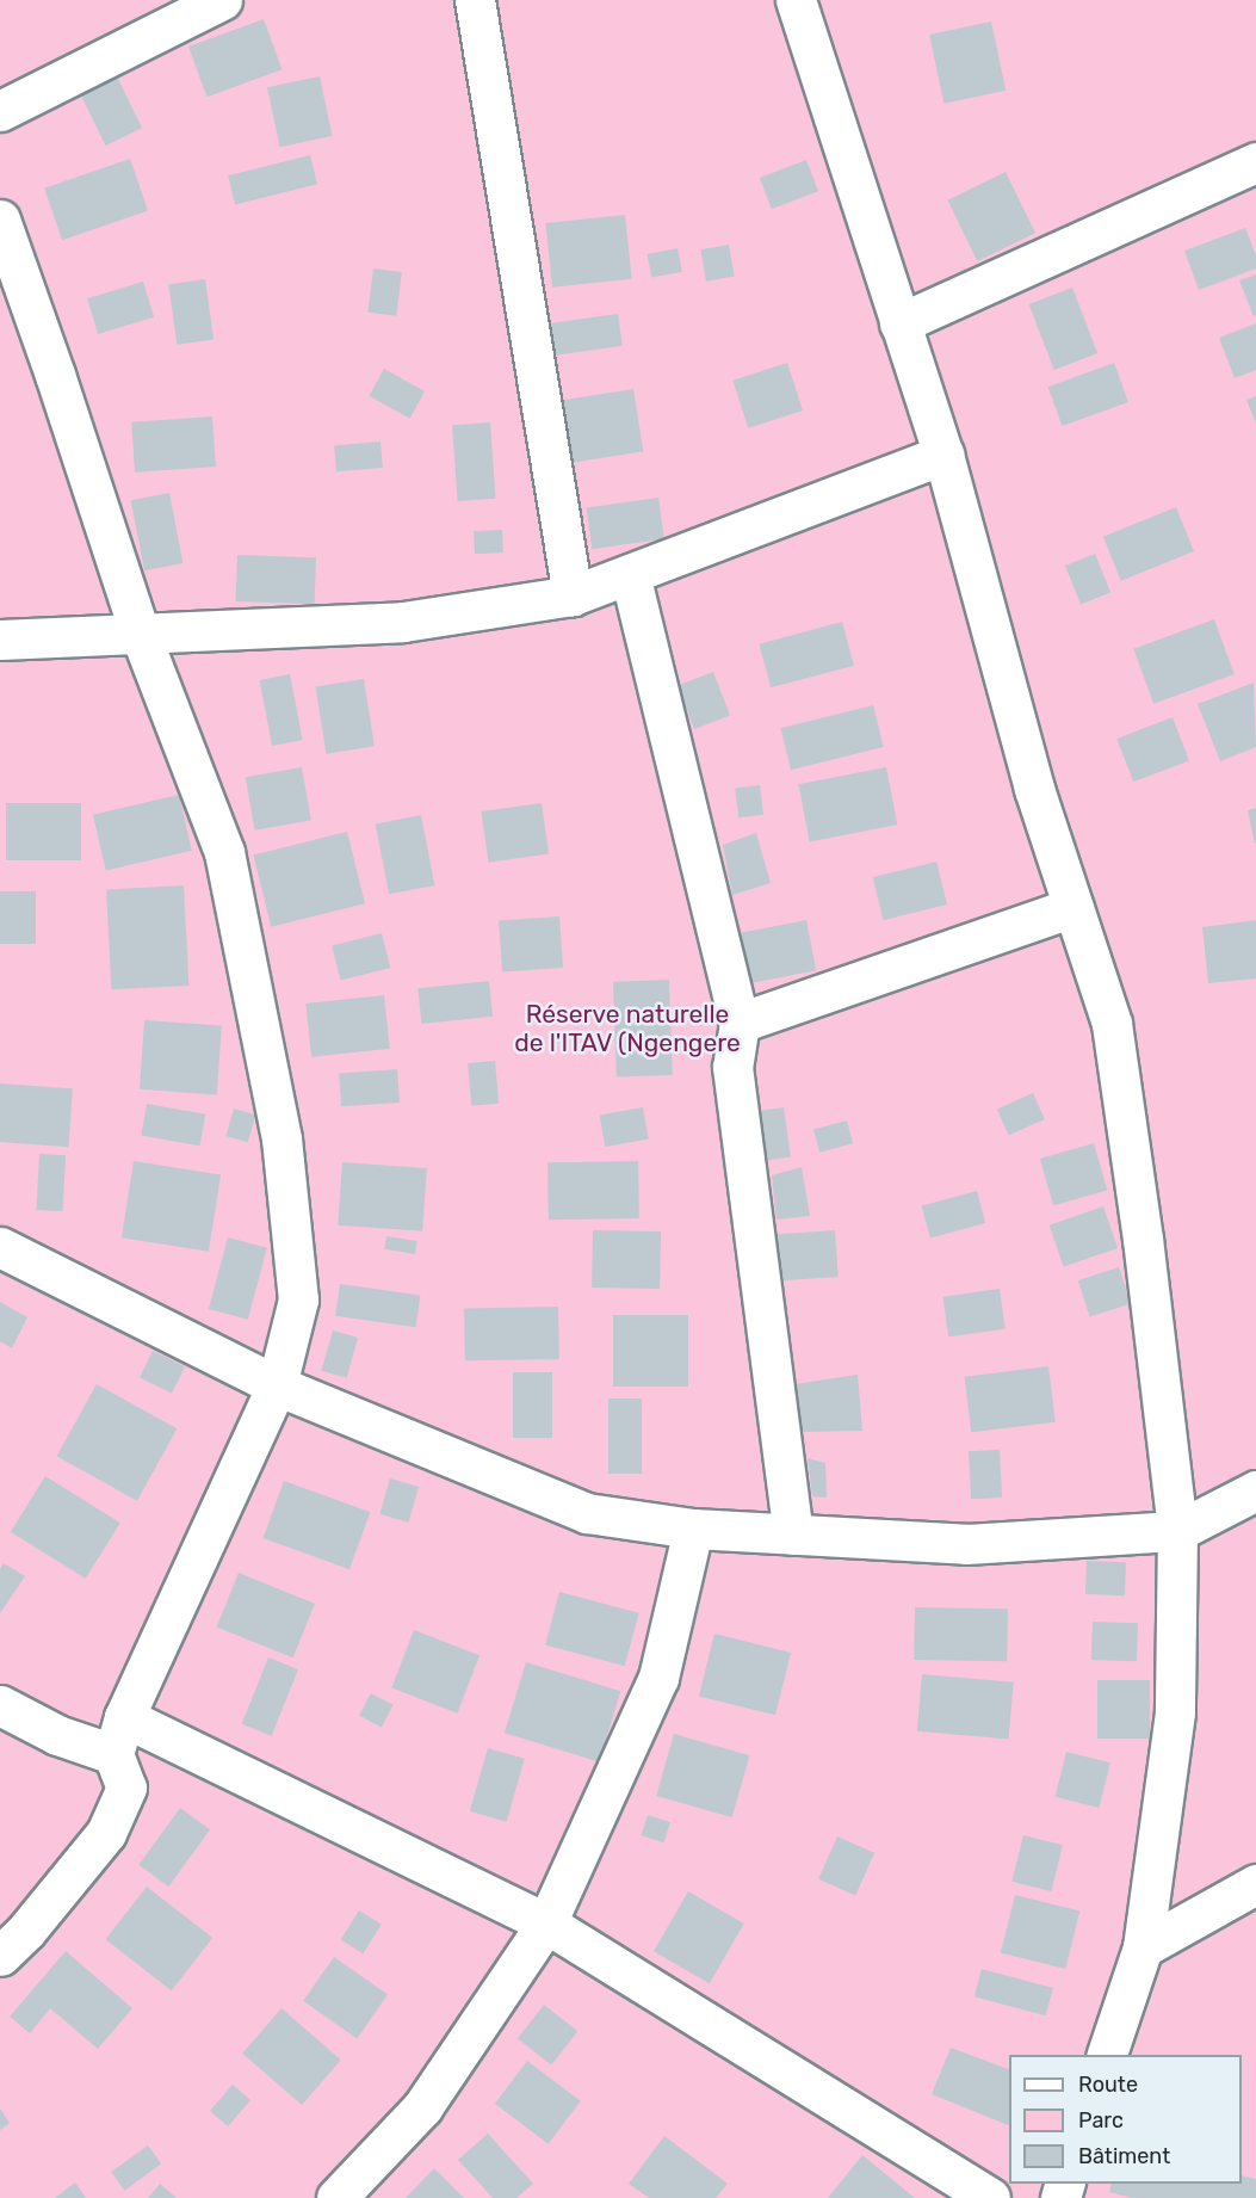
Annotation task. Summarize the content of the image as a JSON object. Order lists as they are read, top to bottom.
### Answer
{
  "parks": ["Réserve naturelle de l'ITAV (Ngengere"],
  "legend": ["Route", "Parc", "Bâtiment"]
}
